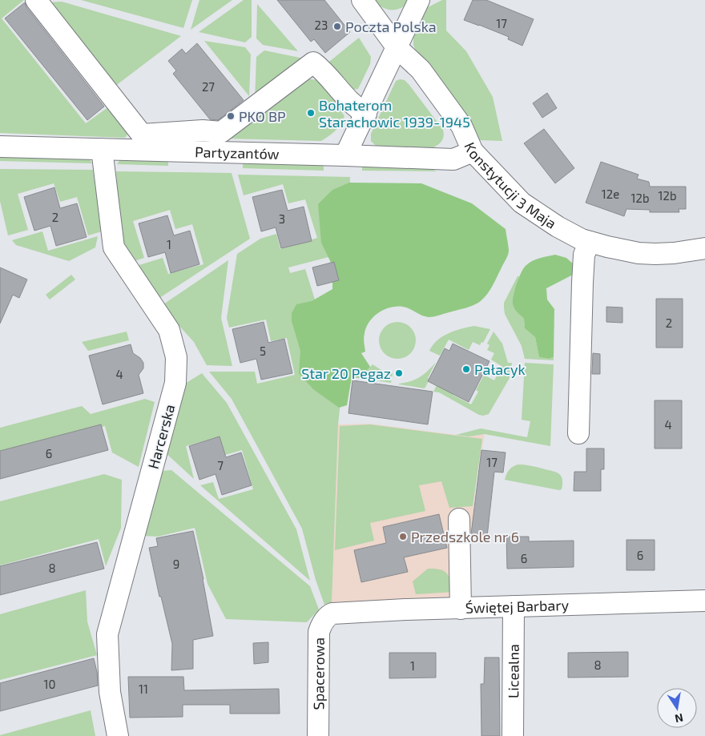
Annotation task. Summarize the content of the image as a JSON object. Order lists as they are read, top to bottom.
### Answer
{
  "streets": {
    "street": [
      "Partyzantów",
      "Konstytucji 3 Maja",
      "Harcerska",
      "Świętej Barbary",
      "Licealna",
      "Spacerowa"
    ]
  },
  "crossings": [
    ["Partyzantów", "Konstytucji 3 Maja"],
    ["Partyzantów", "Harcerska"],
    ["Świętej Barbary", "Licealna"],
    ["Świętej Barbary", "Spacerowa"]
  ],
  "places": [
    "Poczta Polska",
    "Bohaterom Starachowic 1939-1945",
    "PKO BP",
    "Pałacyk",
    "Star 20 Pegaz",
    "Przedszkole nr 6"
  ],
  "house_numbers": [
    "17",
    "23",
    "27",
    "12e",
    "12b",
    "12b",
    "2",
    "3",
    "1",
    "2",
    "5",
    "4",
    "4",
    "6",
    "17",
    "7",
    "6",
    "6",
    "9",
    "8",
    "8",
    "1",
    "10",
    "11"
  ],
  "north": "bottom"
}
